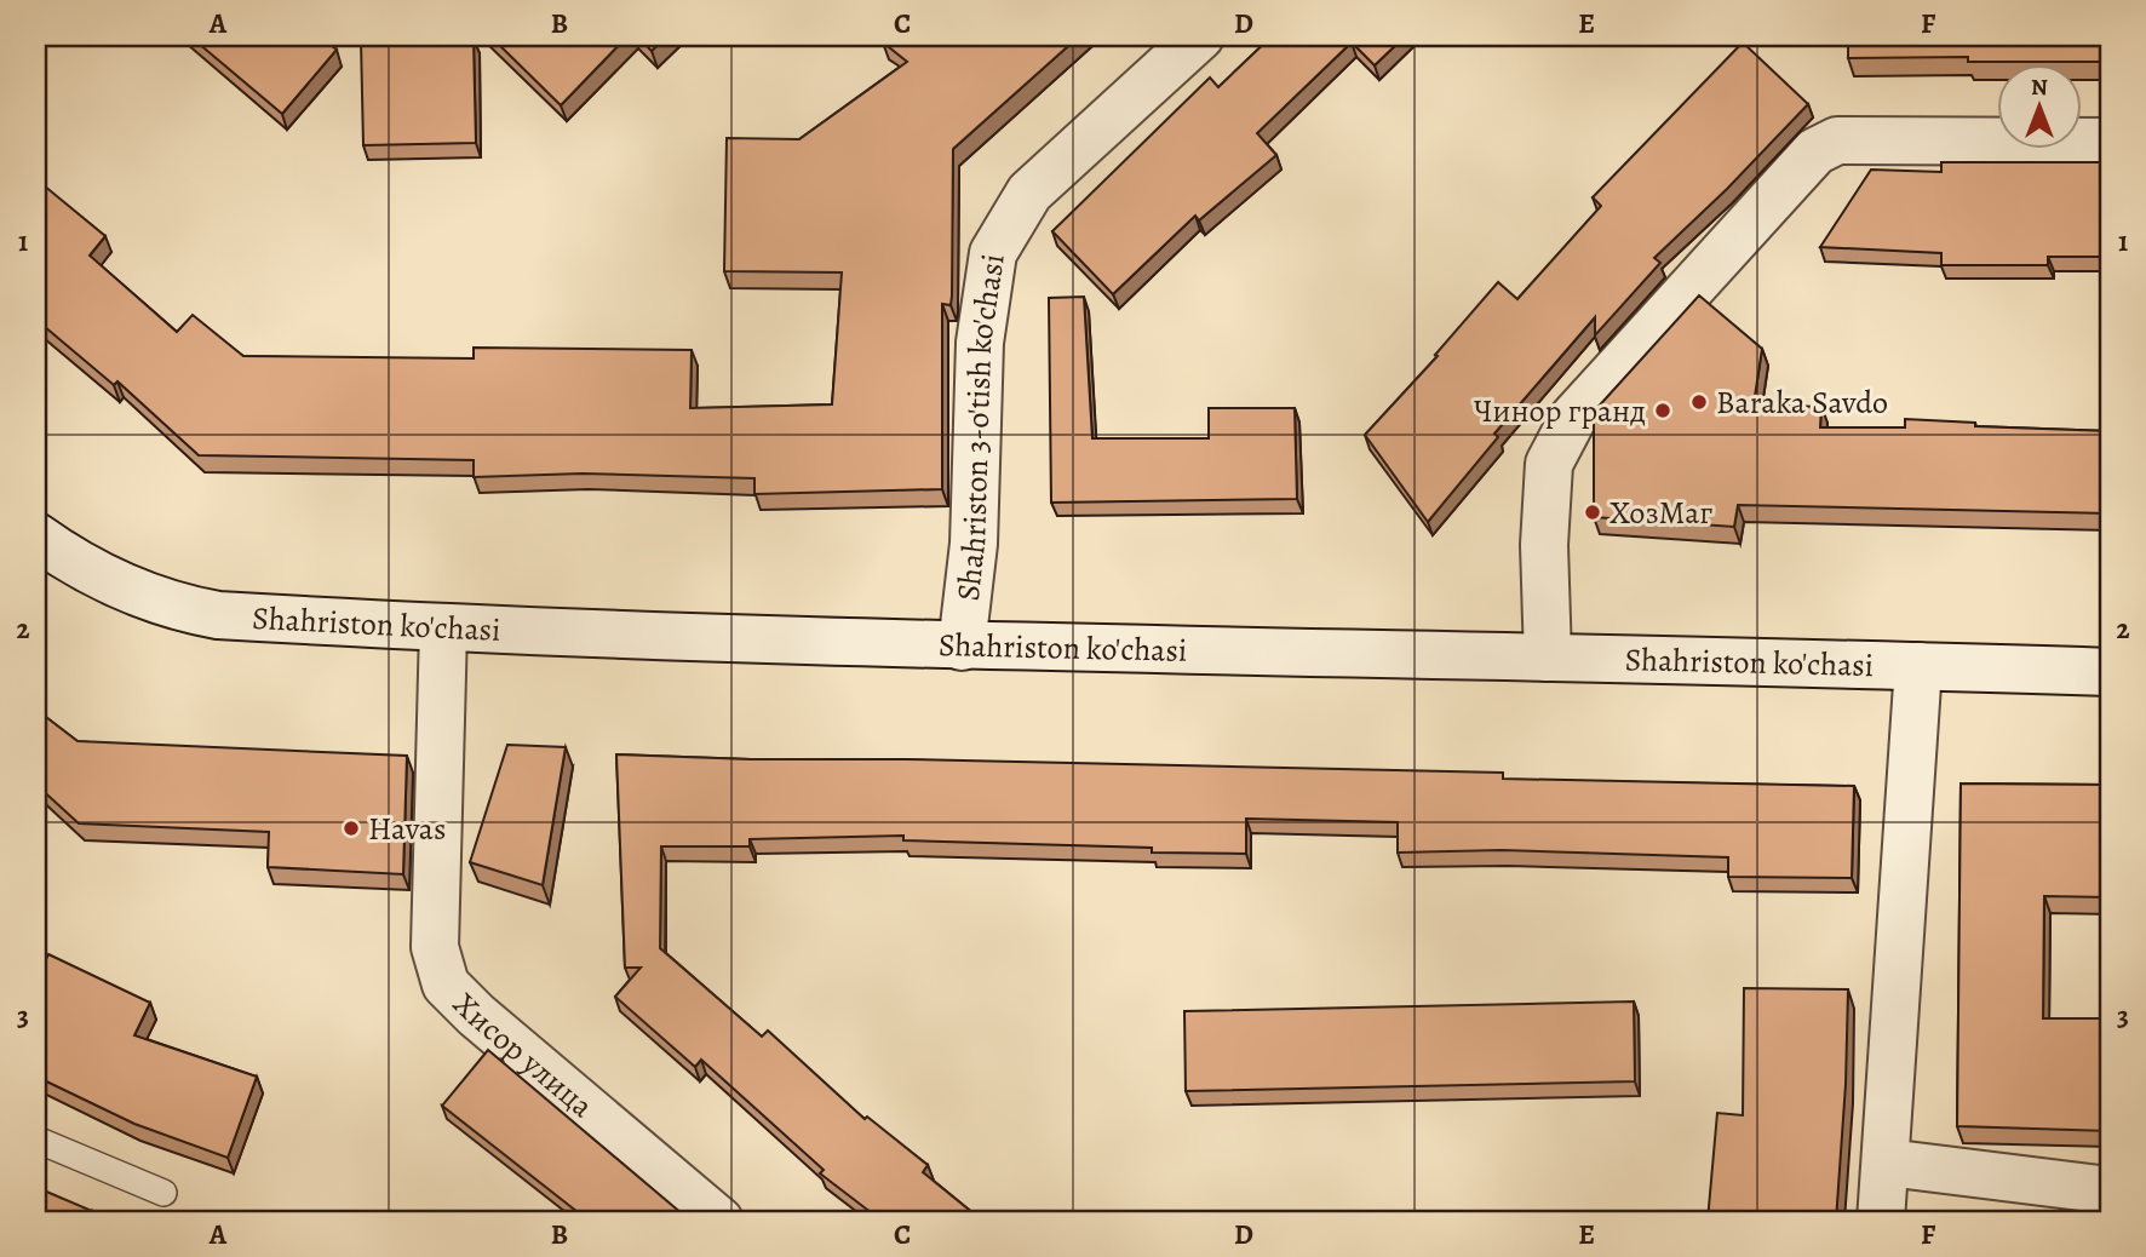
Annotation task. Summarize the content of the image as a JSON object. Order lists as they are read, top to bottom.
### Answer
{
  "streets": {
    "street": ["Shahriston 3-o'tish ko'chasi", "Shahriston ko'chasi", "Хисор улица"]
  },
  "crossings": [
    ["Shahriston 3-o'tish ko'chasi", "Shahriston ko'chasi"],
    ["Shahriston ko'chasi", "Хисор улица"]
  ],
  "places": [
    "Baraka Savdo",
    "Чинор гранд",
    "ХозМаг",
    "Havas"
  ],
  "north": "top",
  "grid": {
    "columns": [
      "A",
      "B",
      "C",
      "D",
      "E",
      "F"
    ],
    "rows": ["1", "2", "3"]
  }
}
